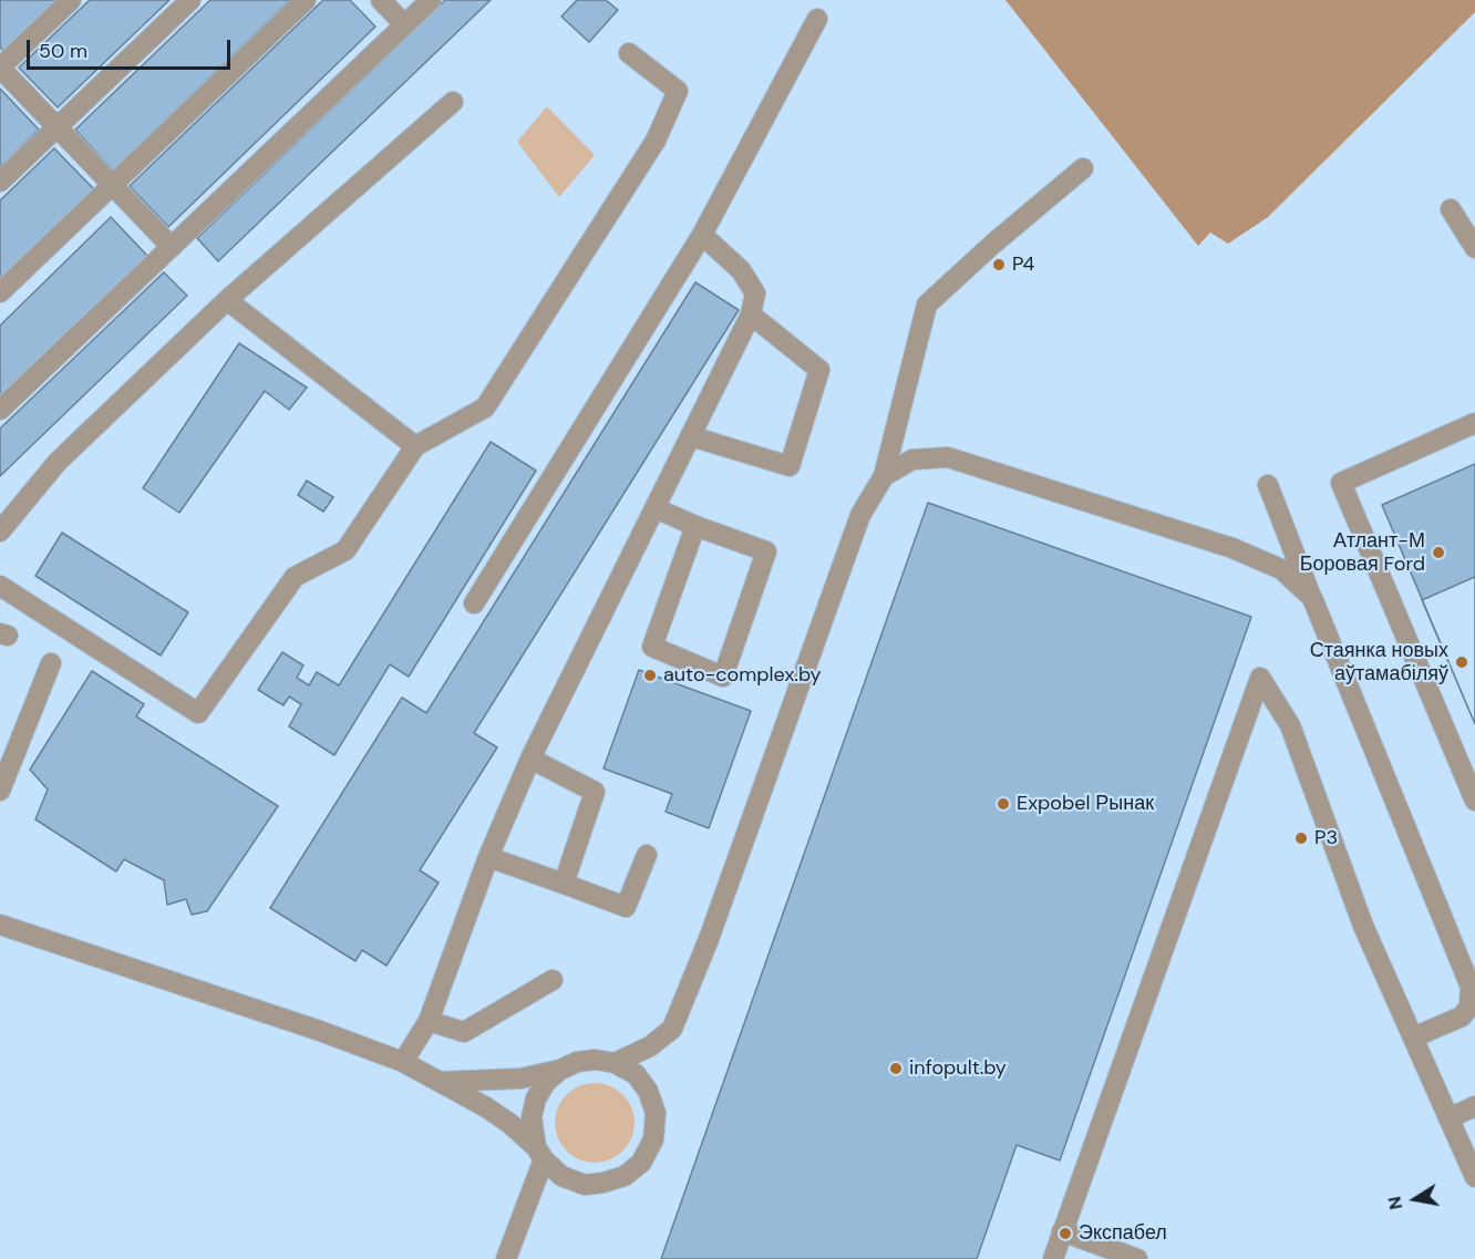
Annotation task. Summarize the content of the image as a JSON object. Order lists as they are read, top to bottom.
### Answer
{
  "places": [
    "P4",
    "Атлант-М Боровая Ford",
    "Стаянка новых аўтамабіляў",
    "auto-complex.by",
    "Expobel Рынак",
    "P3",
    "infopult.by",
    "Экспабел"
  ],
  "scale_bar": "50 m",
  "north": "left"
}
